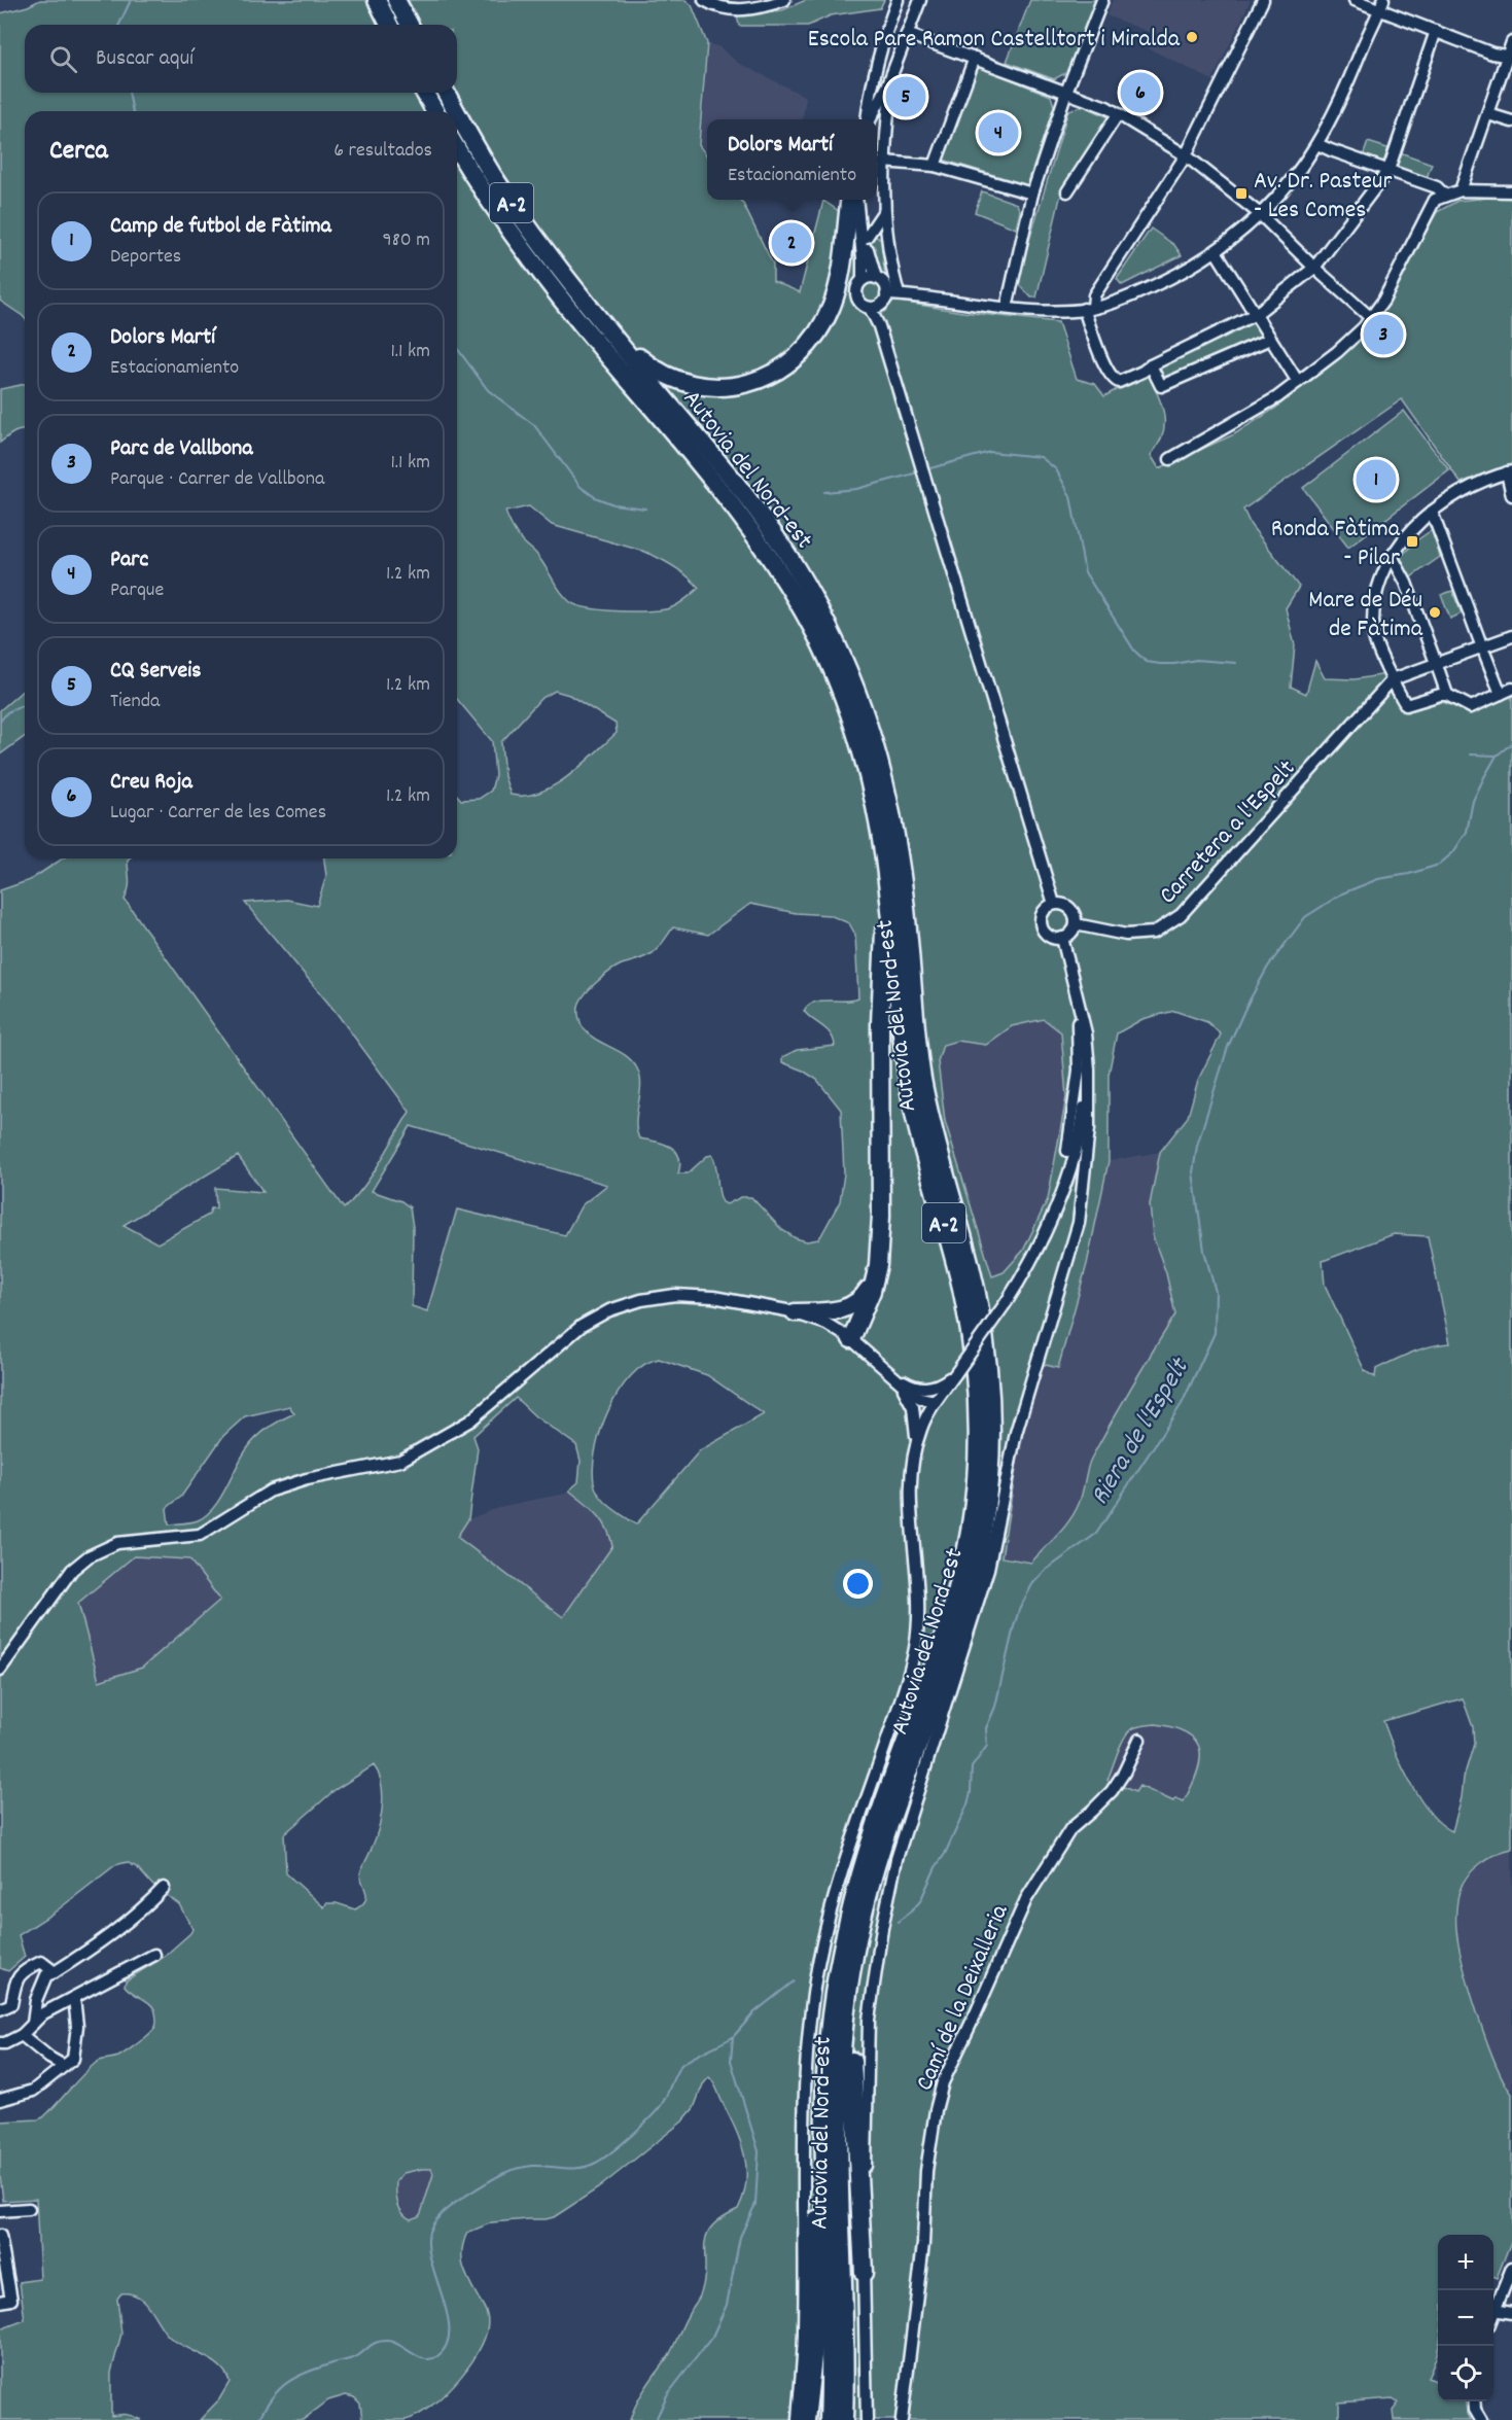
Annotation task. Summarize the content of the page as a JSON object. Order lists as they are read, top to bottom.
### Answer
{
  "streets": {
    "highway": ["A-2", "Autovia del Nord-est"],
    "street": ["Carretera a l'Espelt", "Camí de la Deixalleria"]
  },
  "water": ["Riera de l'Espelt"],
  "places": {
    "other": ["Escola Pare Ramon Castelltort i Miralda", "Mare de Déu de Fàtima"],
    "transit": ["Av. Dr. Pasteur - Les Comes", "Ronda Fàtima - Pilar"]
  },
  "page": {
    "search": "Buscar aquí",
    "pins": [
      "6",
      "5",
      "4",
      "2",
      "3",
      "1"
    ],
    "heading": ["Cerca", "6 resultados"],
    "popup": ["Dolors Martí", "Estacionamiento"],
    "list": [
      {
        "mark": "1",
        "name": "Camp de futbol de Fàtima",
        "note": "Deportes",
        "value": "980 m"
      },
      {
        "mark": "2",
        "name": "Dolors Martí",
        "note": "Estacionamiento",
        "value": "1.1 km"
      },
      {
        "mark": "3",
        "name": "Parc de Vallbona",
        "note": "Parque · Carrer de Vallbona",
        "value": "1.1 km"
      },
      {
        "mark": "4",
        "name": "Parc",
        "note": "Parque",
        "value": "1.2 km"
      },
      {
        "mark": "5",
        "name": "CQ Serveis",
        "note": "Tienda",
        "value": "1.2 km"
      },
      {
        "mark": "6",
        "name": "Creu Roja",
        "note": "Lugar · Carrer de les Comes",
        "value": "1.2 km"
      }
    ],
    "map_buttons": ["+", "−"]
  }
}
